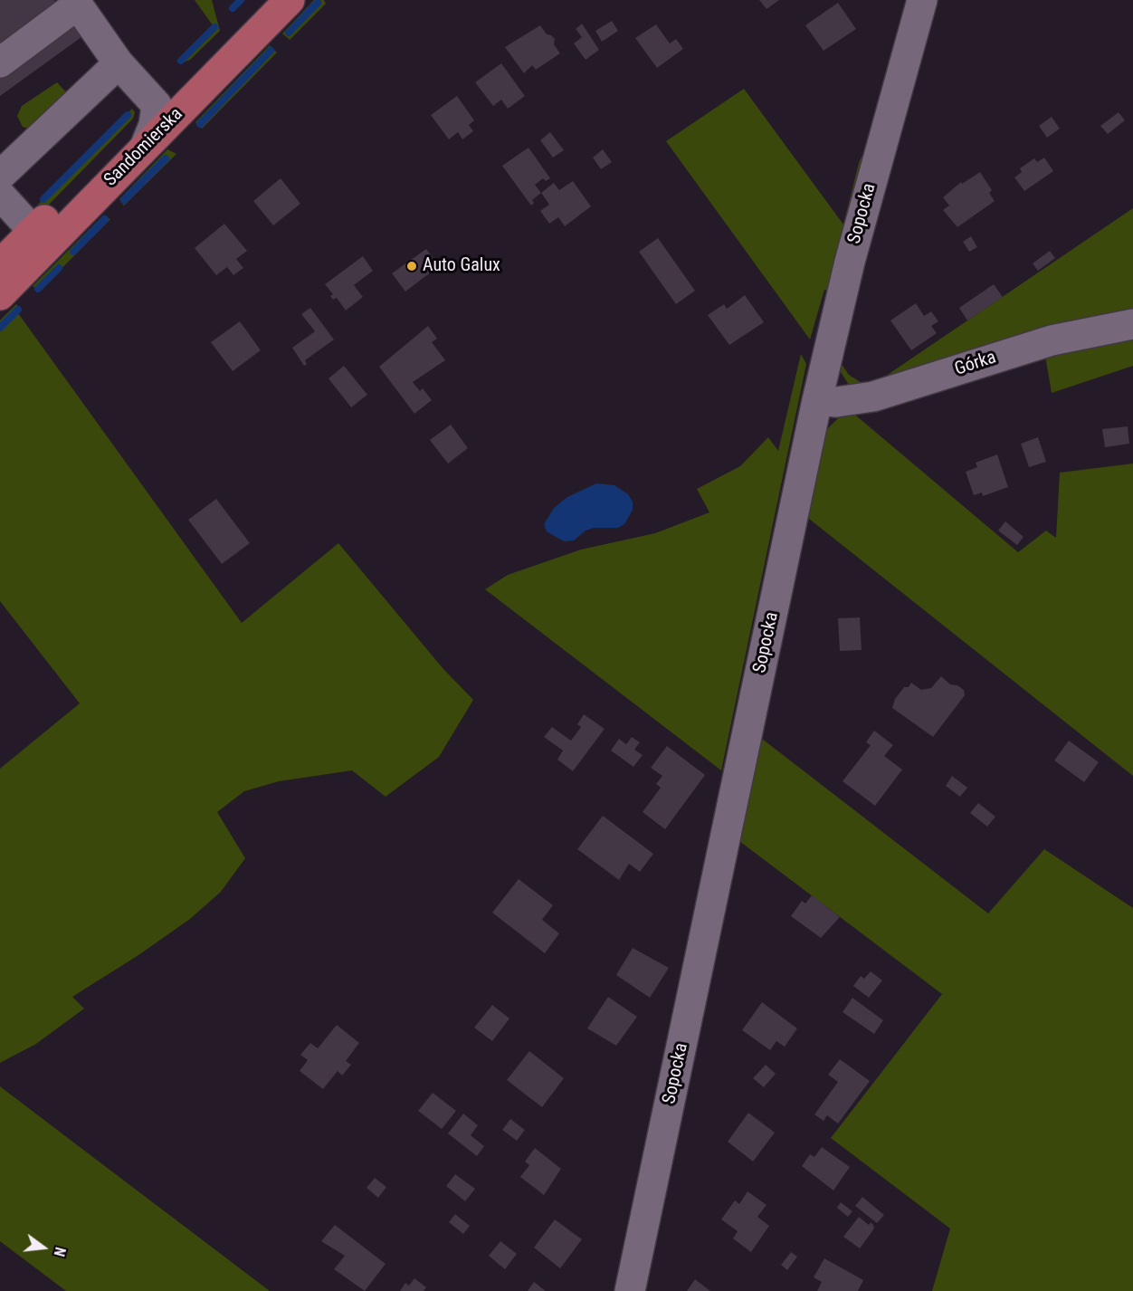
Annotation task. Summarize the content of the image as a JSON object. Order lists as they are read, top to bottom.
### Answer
{
  "streets": {
    "main road": ["Sandomierska"],
    "street": ["Sopocka", "Górka"]
  },
  "crossings": [
    ["Sopocka", "Górka"]
  ],
  "places": ["Auto Galux"],
  "north": "right"
}
